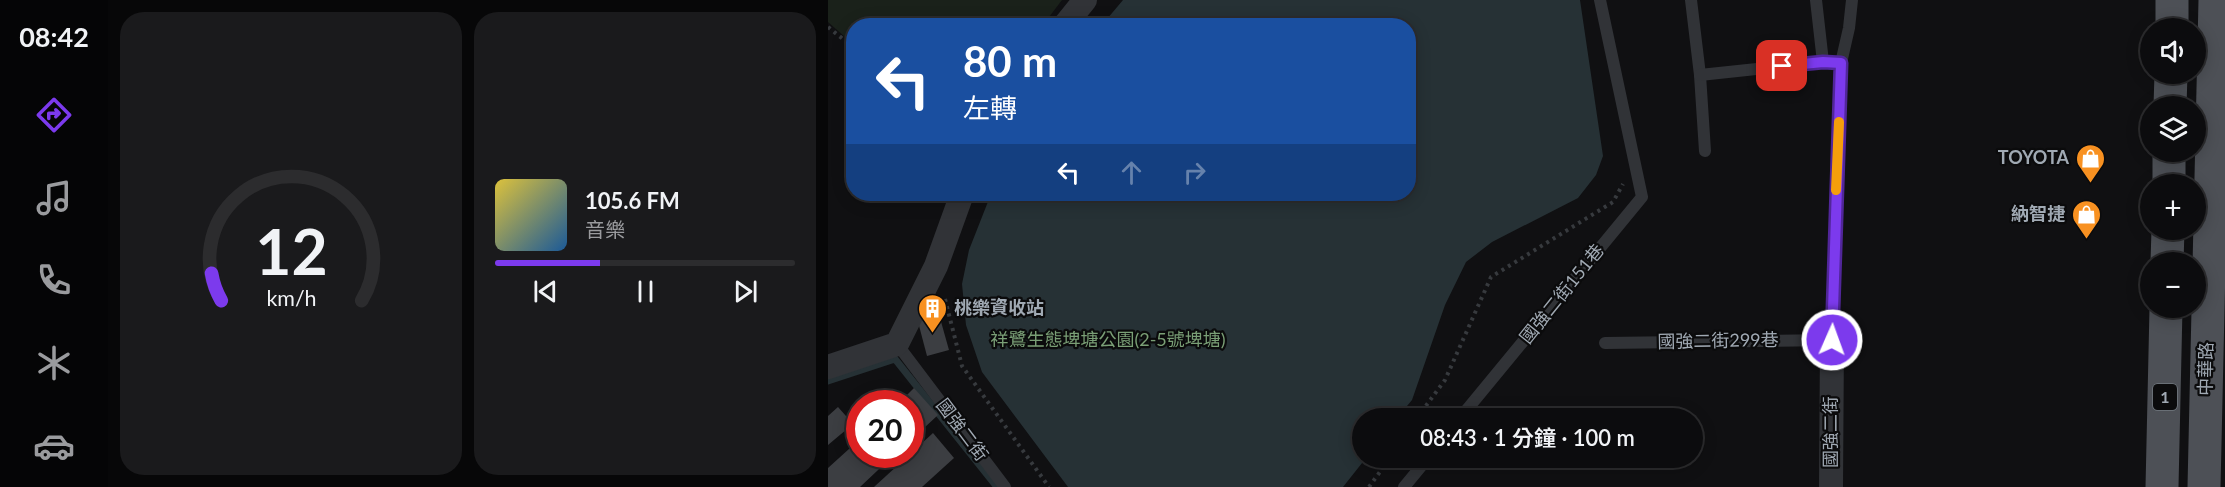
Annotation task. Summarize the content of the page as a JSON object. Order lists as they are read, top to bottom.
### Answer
{
  "streets": {
    "main road": ["中華路", "1"],
    "street": ["國強二街"],
    "lane": ["國強二街151巷", "國強二街299巷"]
  },
  "crossings": [
    ["國強二街299巷", "國強二街"]
  ],
  "parks": ["祥鷺生態埤塘公園(2-5號埤塘)"],
  "places": {
    "shop": ["TOYOTA", "納智捷"],
    "building": ["桃樂資收站"]
  },
  "page": {
    "tabs": "08:42",
    "map_buttons": ["+", "−"],
    "turn": ["80 m", "左轉"],
    "song": ["105.6 FM", "音樂"],
    "limit": "20",
    "trip": "08:43 · 1 分鐘 · 100 m",
    "gauge": ["12", "km/h"]
  }
}
